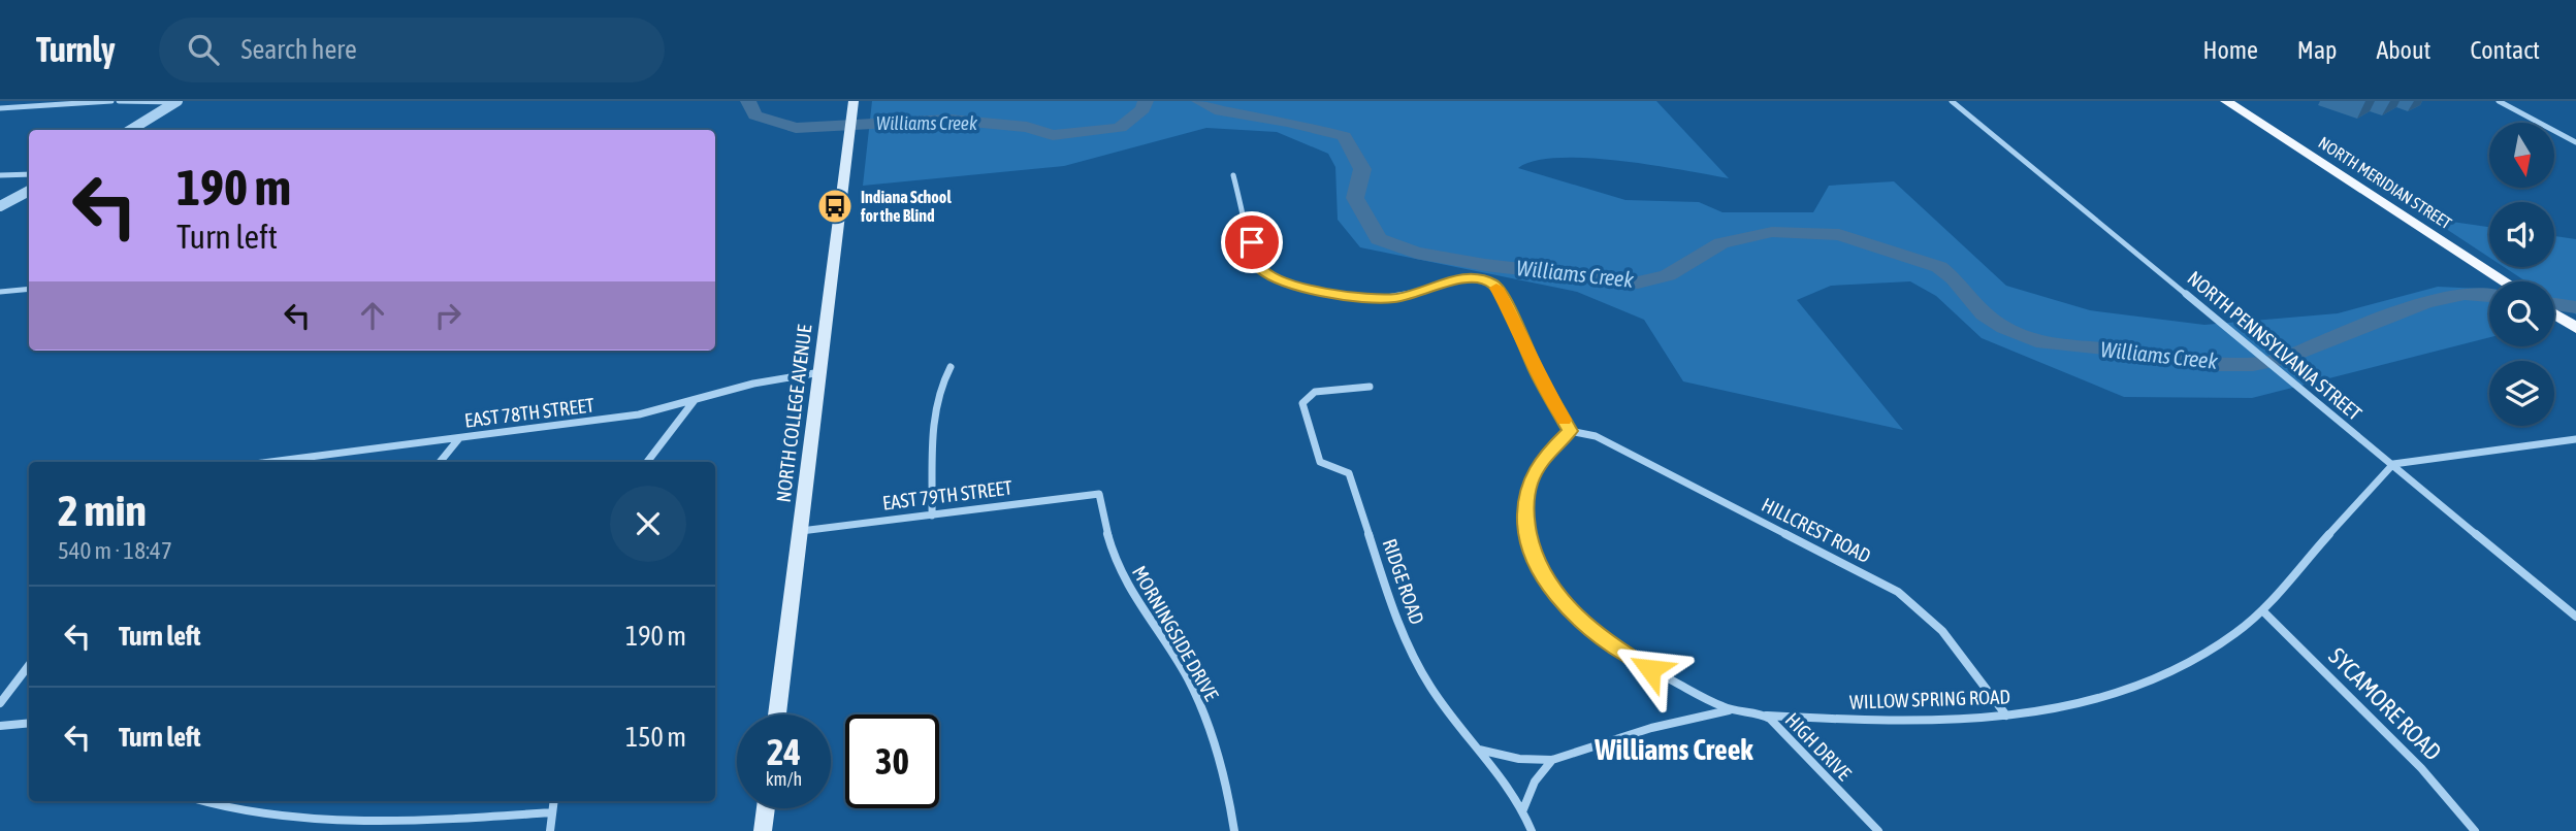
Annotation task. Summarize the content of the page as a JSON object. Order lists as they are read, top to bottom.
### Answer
{
  "streets": {
    "main road": ["NORTH MERIDIAN STREET", "NORTH COLLEGE AVENUE"],
    "street": [
      "NORTH PENNSYLVANIA STREET",
      "EAST 78TH STREET",
      "EAST 79TH STREET",
      "HILLCREST ROAD",
      "RIDGE ROAD",
      "MORNINGSIDE DRIVE",
      "WILLOW SPRING ROAD",
      "SYCAMORE ROAD",
      "HIGH DRIVE"
    ]
  },
  "crossings": [
    ["NORTH PENNSYLVANIA STREET", "WILLOW SPRING ROAD"],
    ["EAST 78TH STREET", "NORTH COLLEGE AVENUE"],
    ["NORTH COLLEGE AVENUE", "EAST 79TH STREET"],
    ["EAST 79TH STREET", "MORNINGSIDE DRIVE"],
    ["HILLCREST ROAD", "WILLOW SPRING ROAD"],
    ["HILLCREST ROAD", "HIGH DRIVE"],
    ["WILLOW SPRING ROAD", "SYCAMORE ROAD"],
    ["WILLOW SPRING ROAD", "HIGH DRIVE"]
  ],
  "districts": ["Williams Creek"],
  "water": ["Williams Creek"],
  "places": {
    "bus stop": ["Indiana School for the Blind"]
  },
  "north": "bottom",
  "page": {
    "header": "Turnly",
    "search": "Search here",
    "nav": [
      "Home",
      "Map",
      "About",
      "Contact"
    ],
    "turn": ["190 m", "Turn left"],
    "heading": ["2 min", "540 m · 18:47"],
    "list": [
      {
        "name": "Turn left",
        "value": "190 m"
      },
      {
        "name": "Turn left",
        "value": "150 m"
      }
    ],
    "speed": "24 km/h",
    "limit": "30"
  }
}
